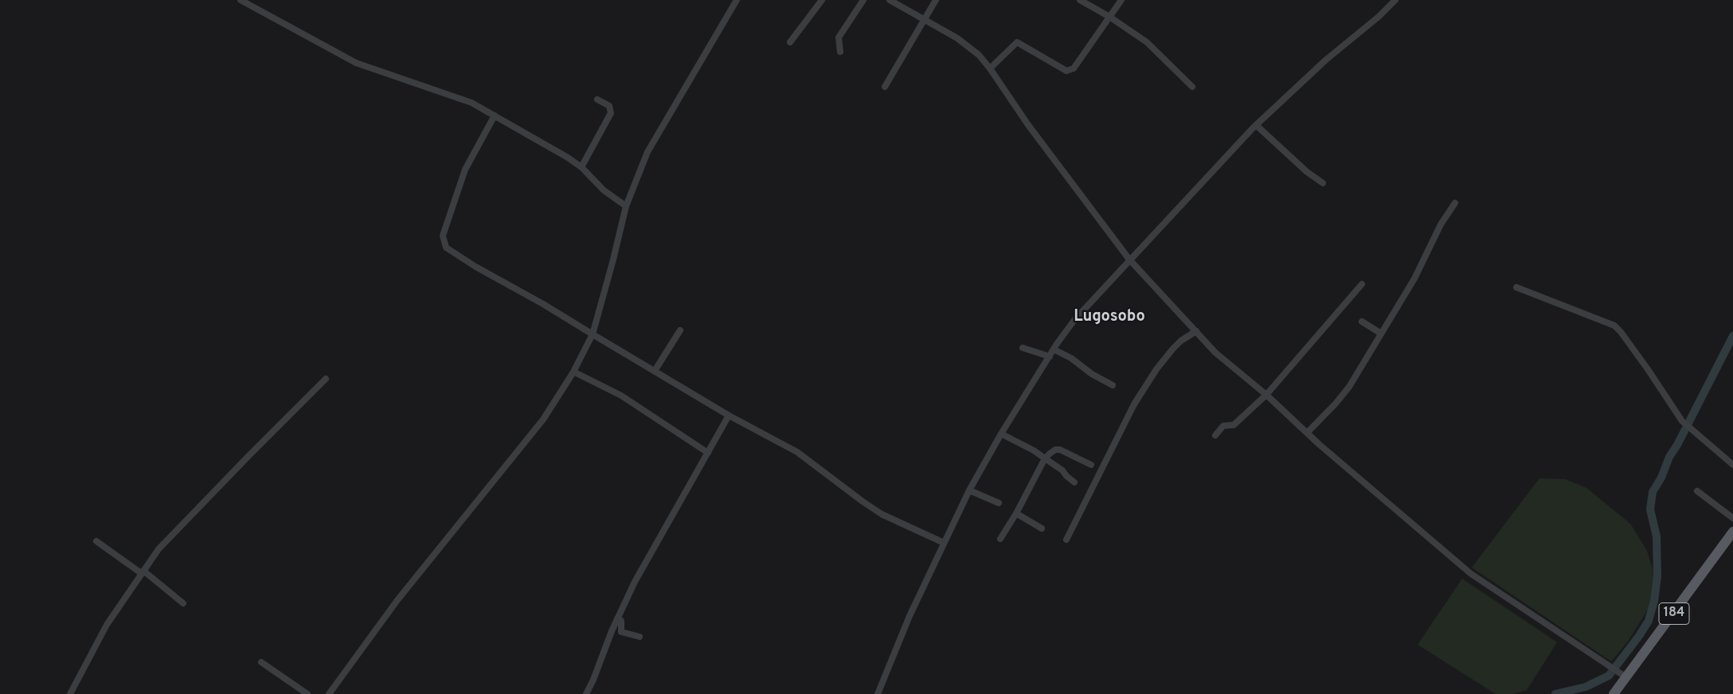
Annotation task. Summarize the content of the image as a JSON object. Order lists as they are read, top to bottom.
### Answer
{
  "streets": {
    "main road": ["184"]
  },
  "districts": ["Lugosobo"]
}
